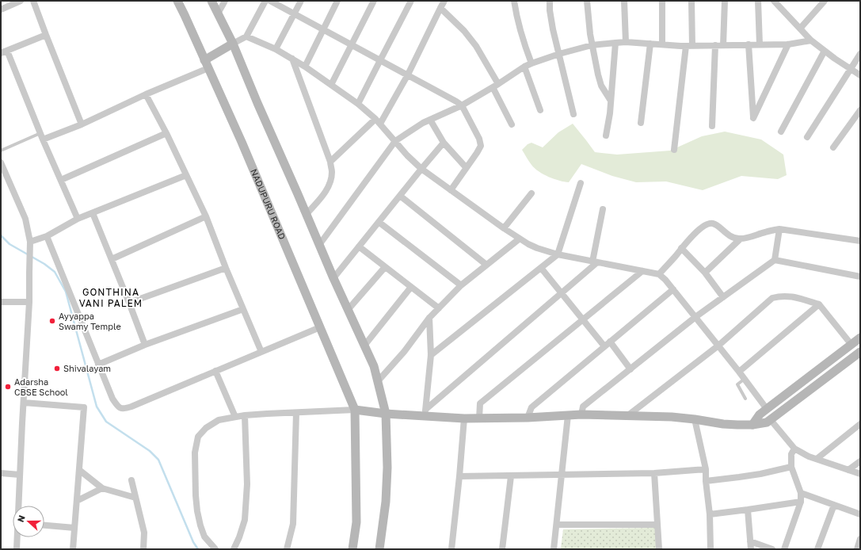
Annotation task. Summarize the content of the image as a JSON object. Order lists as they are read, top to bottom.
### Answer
{
  "streets": {
    "street": ["NADUPURU ROAD"]
  },
  "districts": ["GONTHINA VANI PALEM"],
  "places": ["Ayyappa Swamy Temple", "Shivalayam", "Adarsha CBSE School"],
  "north": "left"
}
